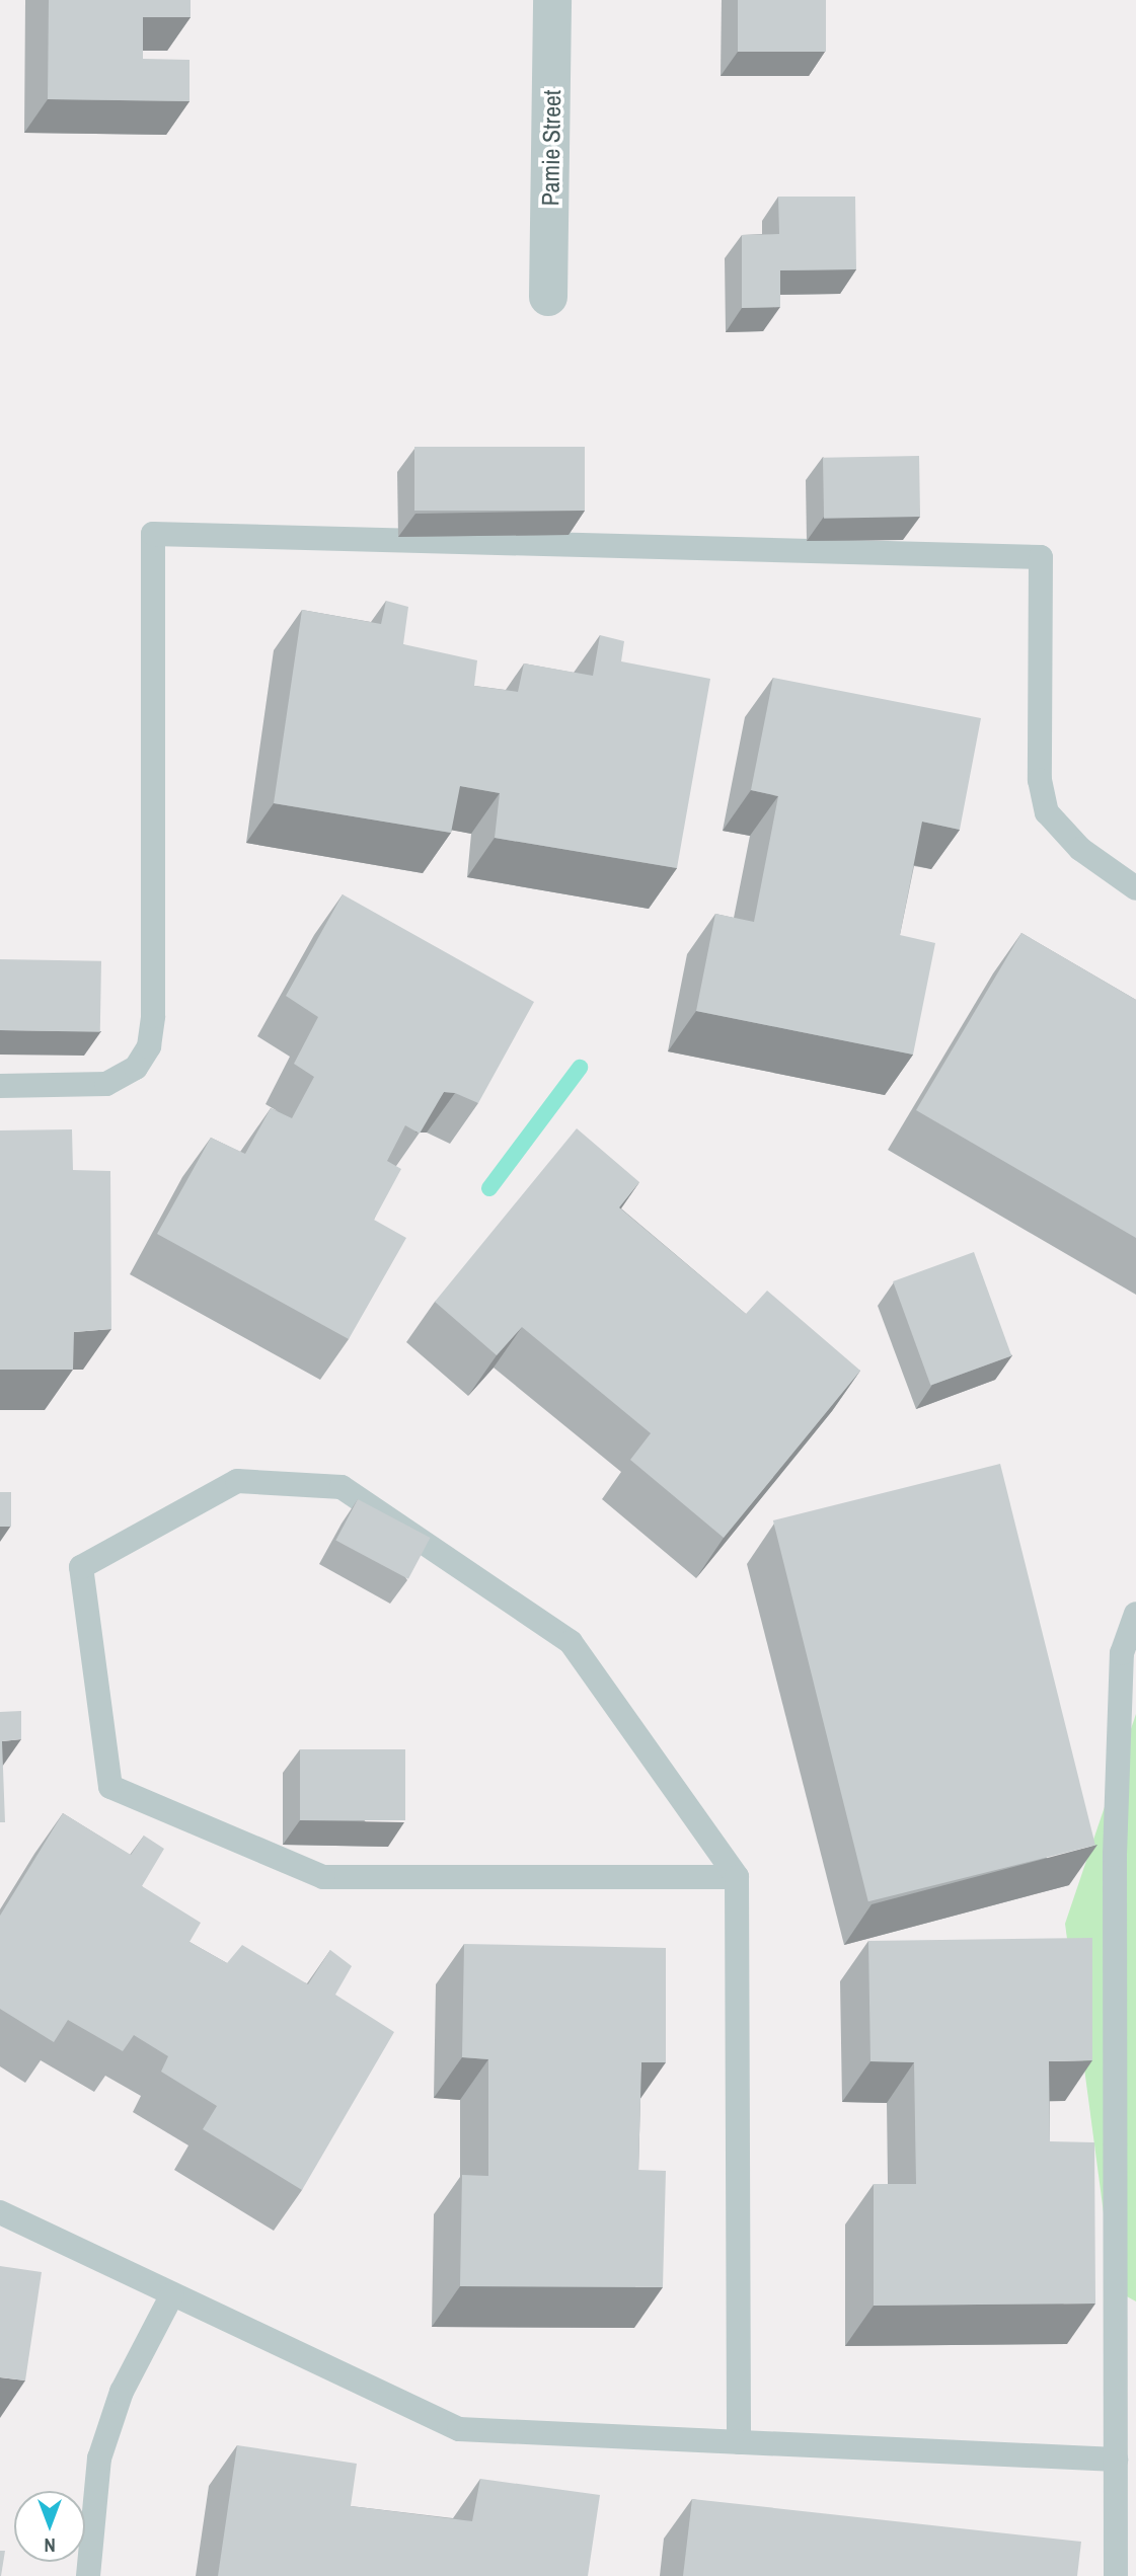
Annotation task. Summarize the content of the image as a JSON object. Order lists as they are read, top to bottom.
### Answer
{
  "streets": {
    "street": ["Pamie Street"]
  },
  "north": "bottom"
}
